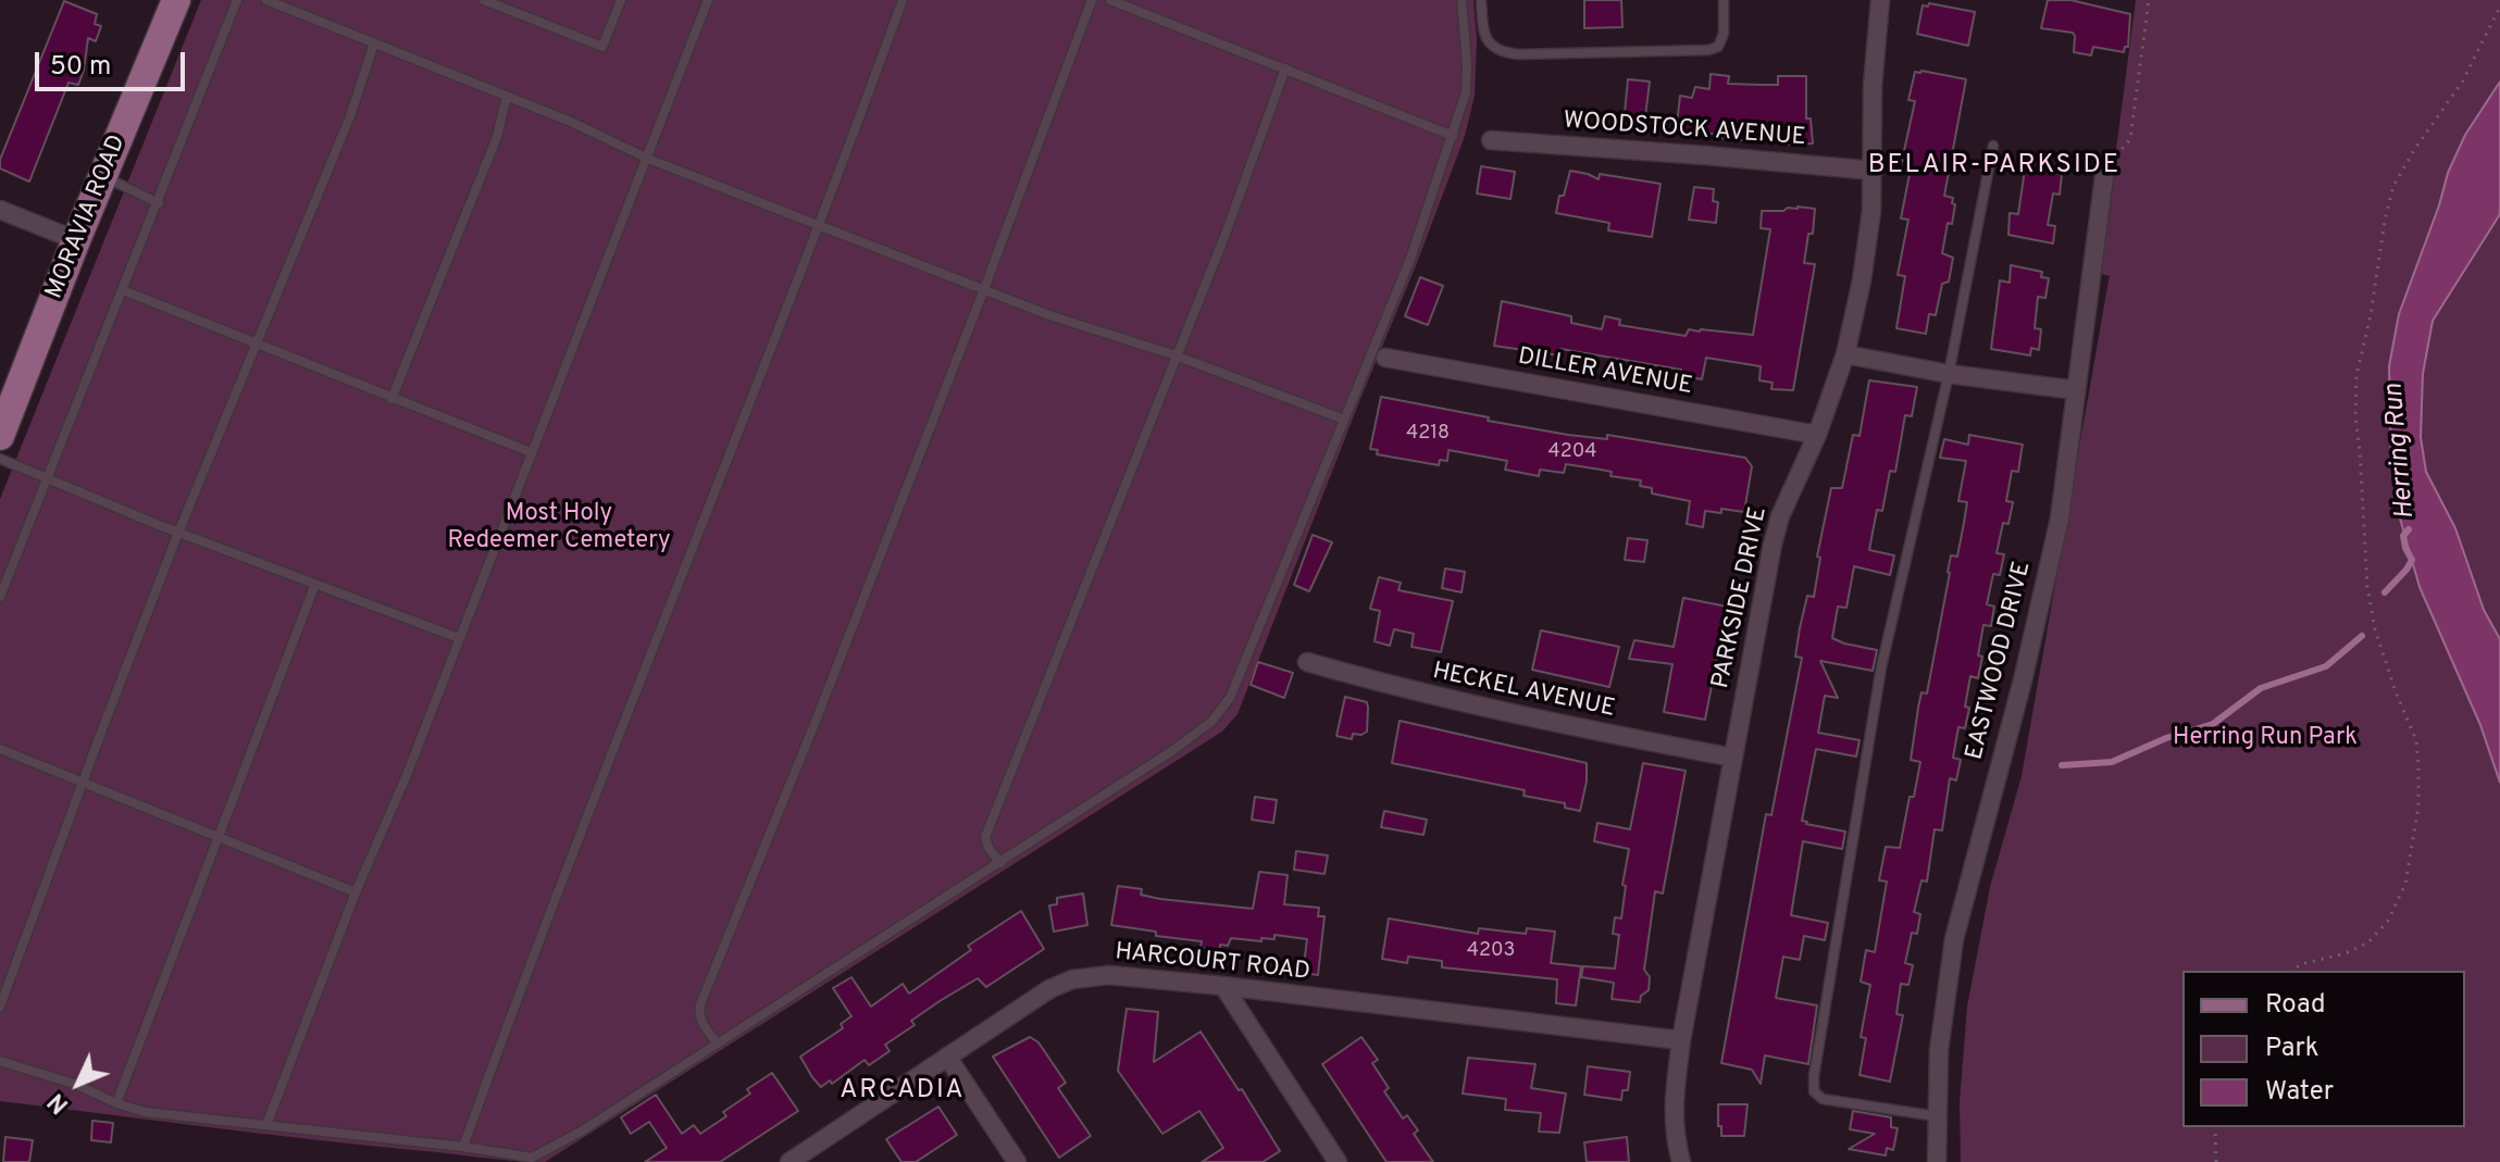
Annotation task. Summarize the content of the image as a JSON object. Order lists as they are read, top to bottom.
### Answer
{
  "streets": {
    "main road": ["MORAVIA ROAD"],
    "street": [
      "WOODSTOCK AVENUE",
      "DILLER AVENUE",
      "PARKSIDE DRIVE",
      "EASTWOOD DRIVE",
      "HECKEL AVENUE",
      "HARCOURT ROAD"
    ]
  },
  "crossings": [
    ["WOODSTOCK AVENUE", "PARKSIDE DRIVE"],
    ["DILLER AVENUE", "PARKSIDE DRIVE"],
    ["PARKSIDE DRIVE", "HECKEL AVENUE"],
    ["PARKSIDE DRIVE", "HARCOURT ROAD"]
  ],
  "districts": ["BELAIR-PARKSIDE", "ARCADIA"],
  "water": ["Herring Run"],
  "parks": ["Most Holy Redeemer Cemetery", "Herring Run Park"],
  "house_numbers": ["4218", "4204", "4203"],
  "legend": ["Road", "Park", "Water"],
  "scale_bar": "50 m",
  "north": "bottom left"
}
